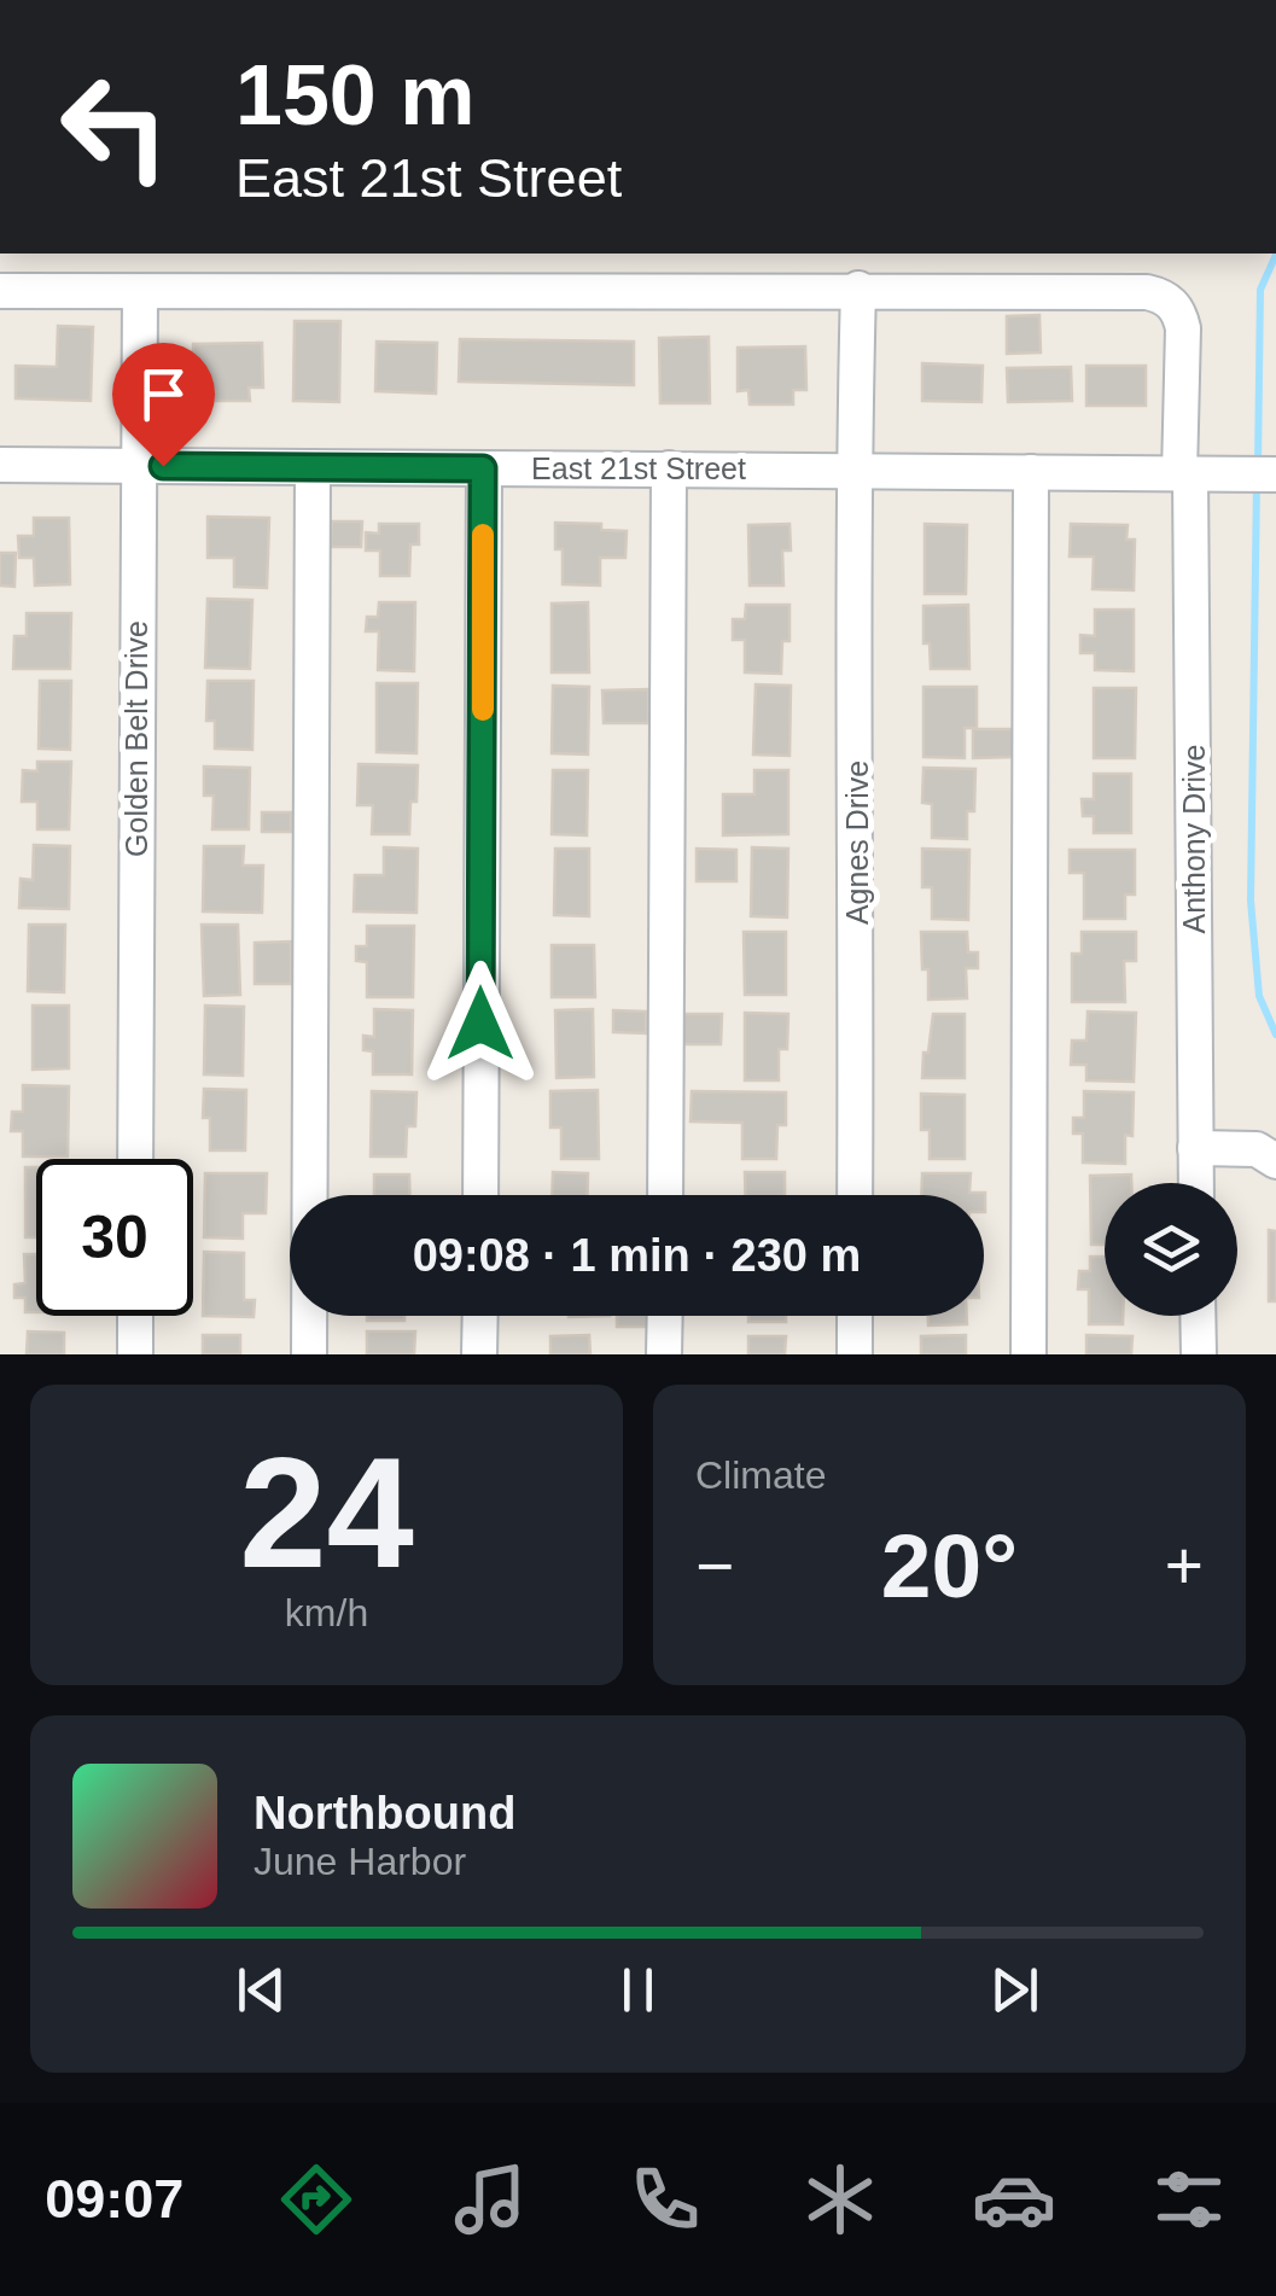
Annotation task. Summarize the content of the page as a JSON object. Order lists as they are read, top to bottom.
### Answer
{
  "streets": {
    "street": [
      "East 21st Street",
      "Golden Belt Drive",
      "Anthony Drive",
      "Agnes Drive"
    ]
  },
  "crossings": [
    ["East 21st Street", "Golden Belt Drive"],
    ["East 21st Street", "Anthony Drive"],
    ["East 21st Street", "Agnes Drive"],
    ["Anthony Drive", "Agnes Drive"]
  ],
  "page": {
    "turn": ["150 m", "East 21st Street"],
    "limit": "30",
    "trip": "09:08 · 1 min · 230 m",
    "tile": [
      ["24", "km/h"],
      "Climate"
    ],
    "heat": ["−", "20°", "+"],
    "song": ["Northbound", "June Harbor"],
    "tabs": "09:07"
  }
}
